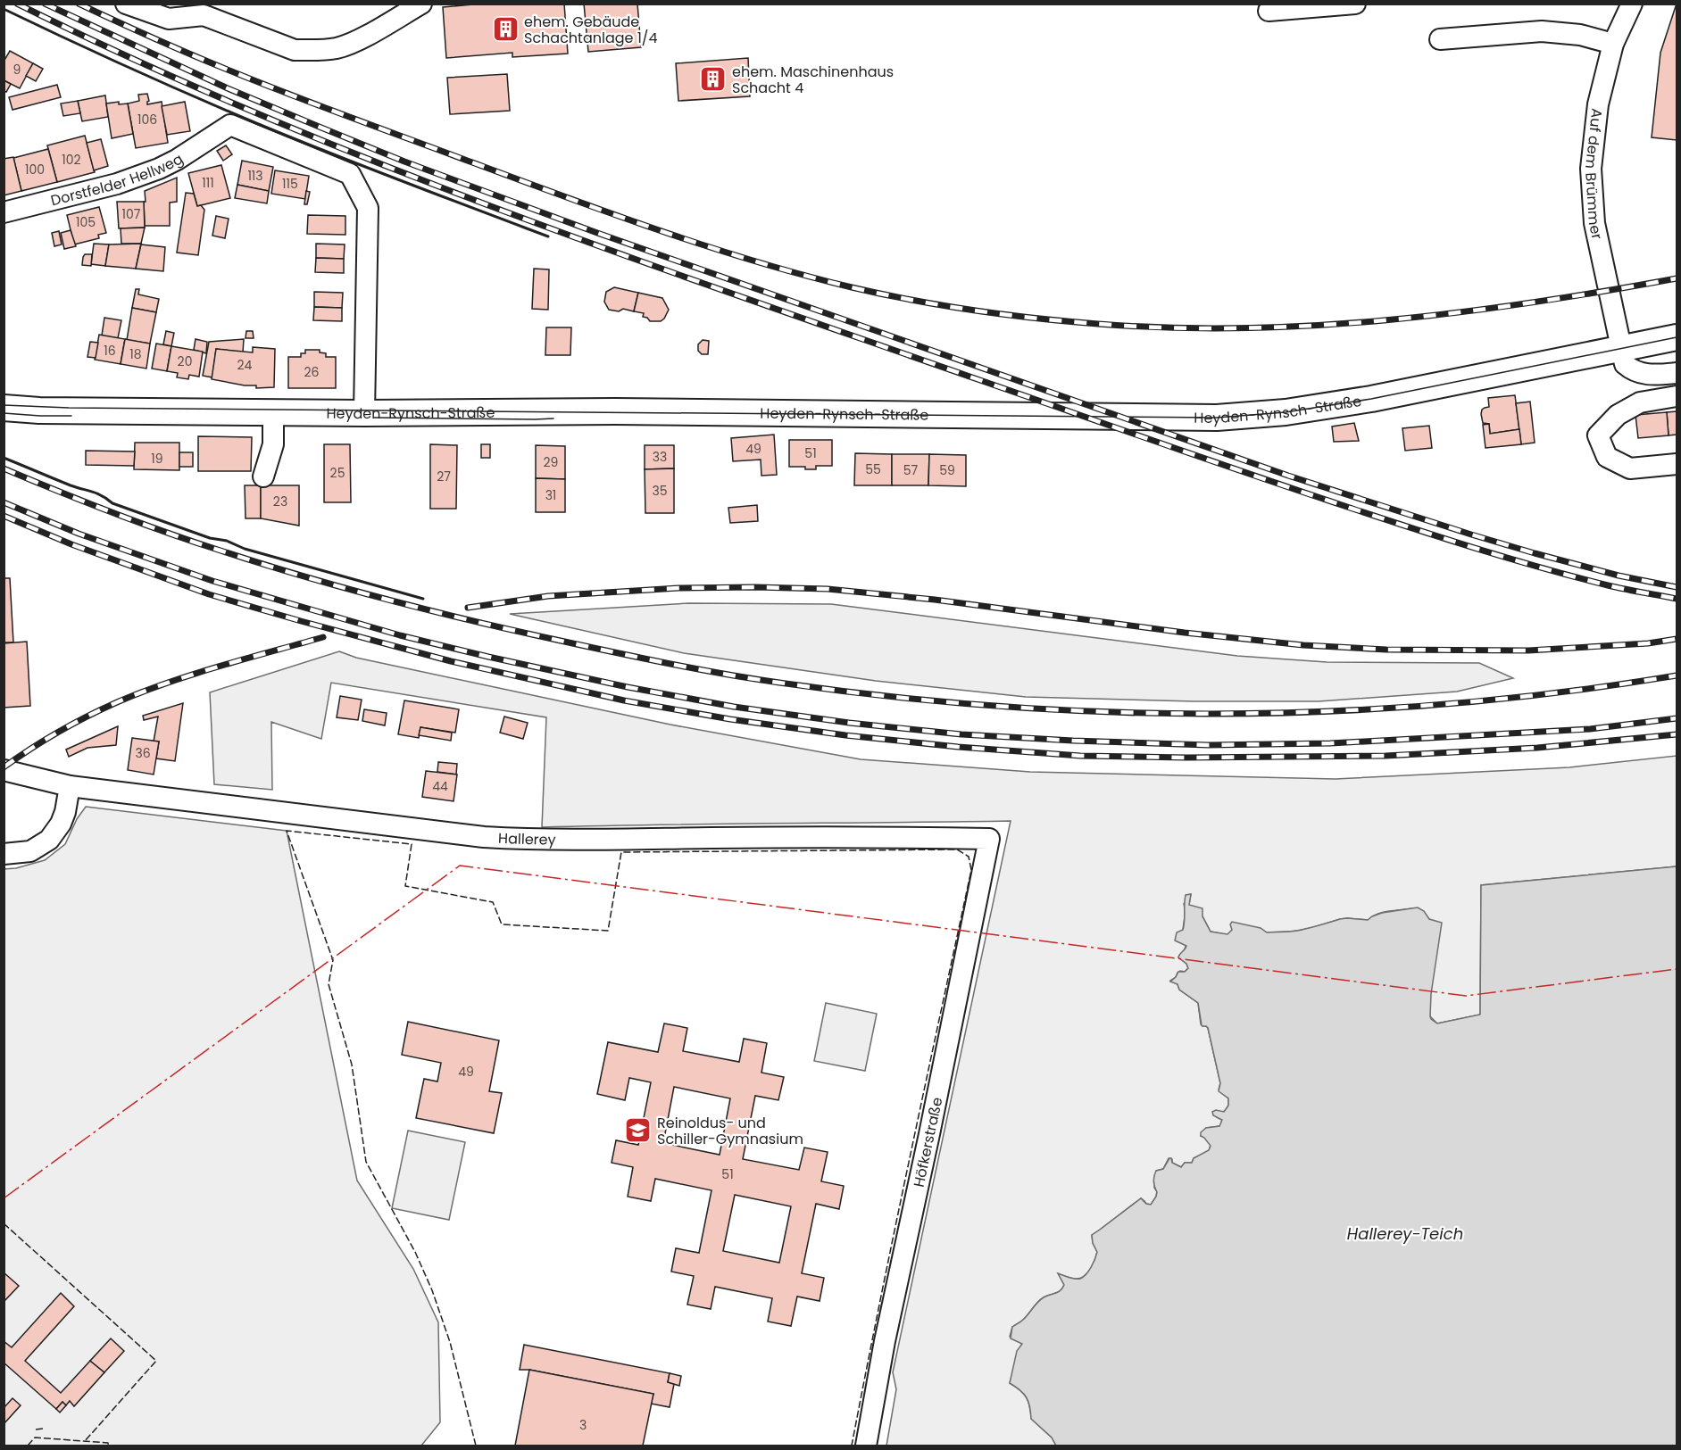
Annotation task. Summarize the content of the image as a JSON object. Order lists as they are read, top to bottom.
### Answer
{
  "streets": {
    "main road": ["Heyden-Rynsch-Straße"],
    "street": [
      "Auf dem Brümmer",
      "Dorstfelder Hellweg",
      "Hallerey",
      "Höfkerstraße"
    ]
  },
  "crossings": [
    ["Auf dem Brümmer", "Heyden-Rynsch-Straße"],
    ["Dorstfelder Hellweg", "Heyden-Rynsch-Straße"],
    ["Hallerey", "Höfkerstraße"]
  ],
  "water": ["Hallerey-Teich"],
  "places": {
    "building": ["ehem. Gebäude Schachtanlage 1/4", "ehem. Maschinenhaus Schacht 4"],
    "school or university": ["Reinoldus- und Schiller-Gymnasium"]
  },
  "house_numbers": [
    "9",
    "106",
    "102",
    "100",
    "113",
    "111",
    "115",
    "107",
    "105",
    "16",
    "18",
    "20",
    "24",
    "26",
    "49",
    "51",
    "33",
    "19",
    "29",
    "55",
    "57",
    "59",
    "25",
    "27",
    "35",
    "31",
    "23",
    "36",
    "44",
    "49",
    "51",
    "3"
  ]
}
